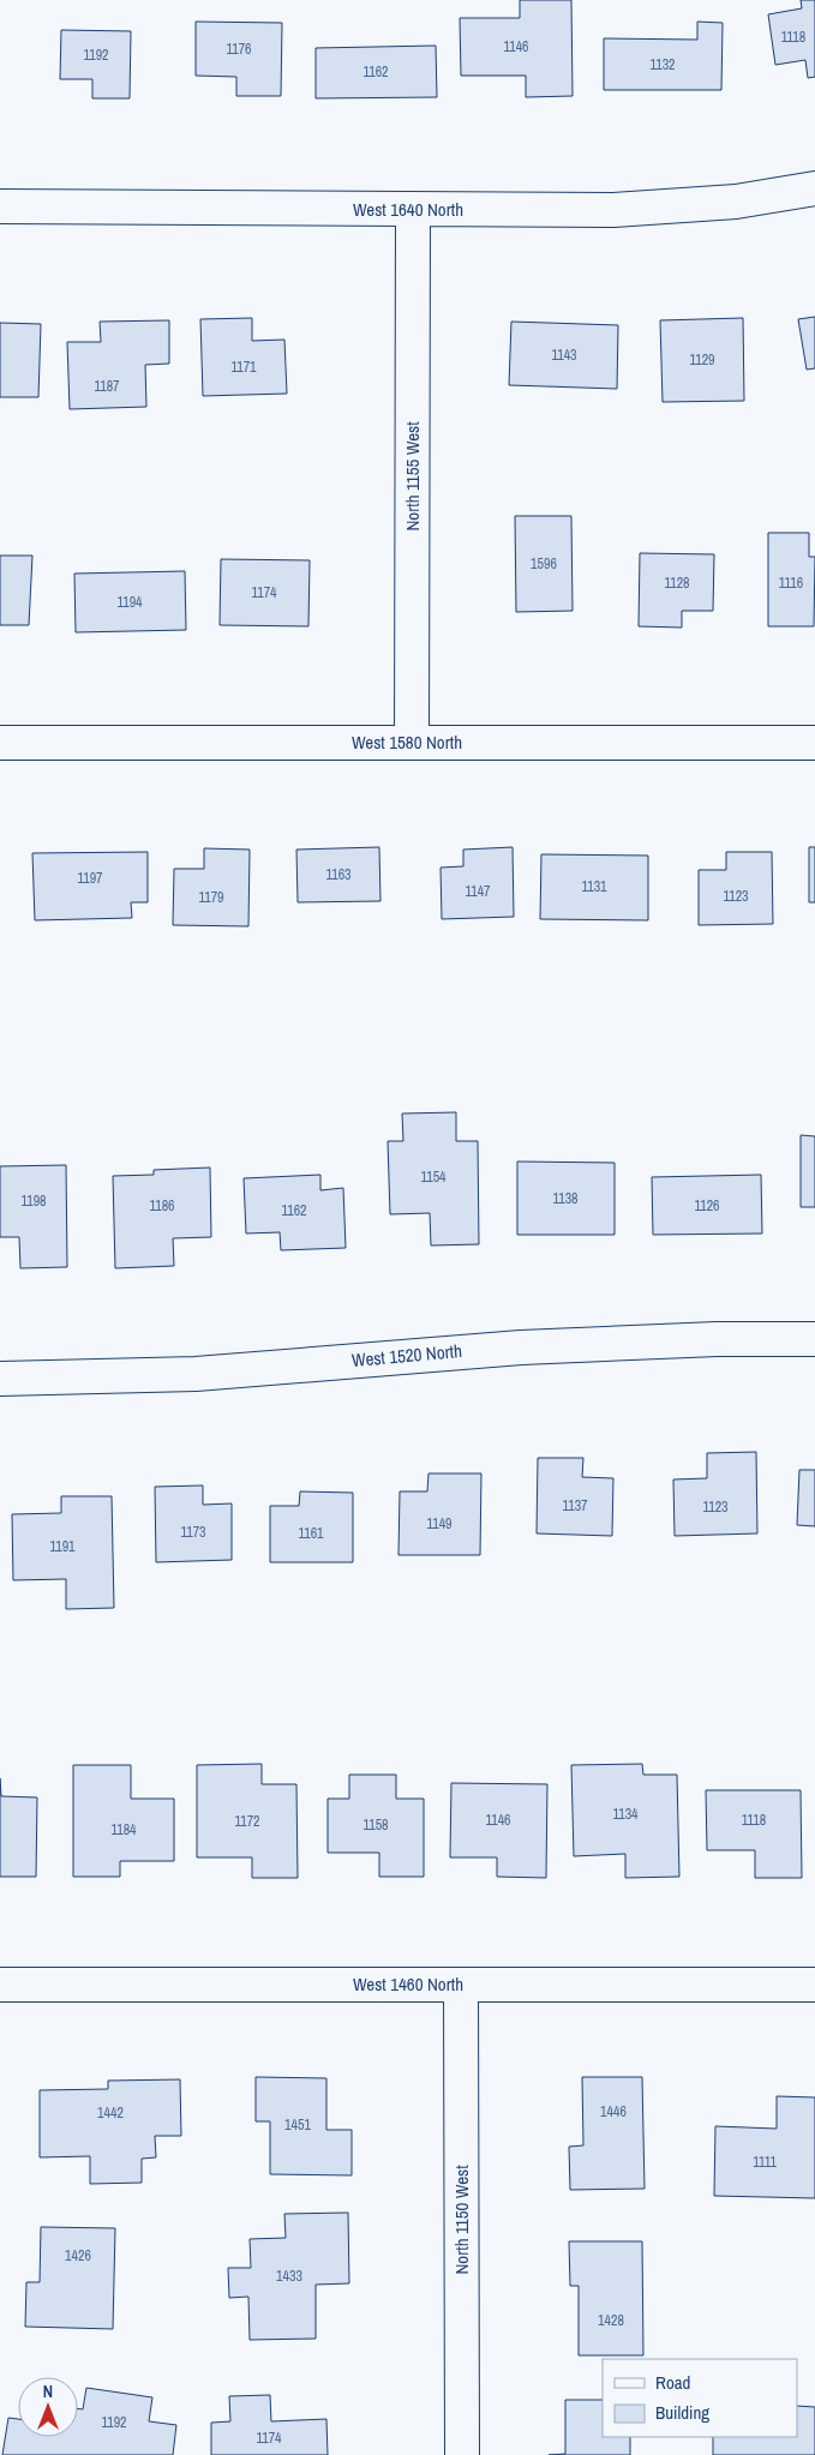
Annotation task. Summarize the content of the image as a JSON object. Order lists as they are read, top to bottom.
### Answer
{
  "streets": {
    "street": [
      "West 1640 North",
      "North 1155 West",
      "West 1580 North",
      "West 1520 North",
      "West 1460 North",
      "North 1150 West"
    ]
  },
  "crossings": [
    ["West 1640 North", "North 1155 West"],
    ["North 1155 West", "West 1580 North"],
    ["West 1460 North", "North 1150 West"]
  ],
  "house_numbers": [
    "1118",
    "1146",
    "1176",
    "1192",
    "1132",
    "1162",
    "1143",
    "1129",
    "1171",
    "1187",
    "1596",
    "1128",
    "1116",
    "1174",
    "1194",
    "1163",
    "1197",
    "1131",
    "1147",
    "1123",
    "1179",
    "1154",
    "1138",
    "1198",
    "1186",
    "1126",
    "1162",
    "1137",
    "1123",
    "1149",
    "1173",
    "1161",
    "1191",
    "1134",
    "1146",
    "1118",
    "1172",
    "1158",
    "1184",
    "1446",
    "1442",
    "1451",
    "1111",
    "1426",
    "1433",
    "1428",
    "1192",
    "1174"
  ],
  "legend": ["Road", "Building"],
  "north": "top"
}
